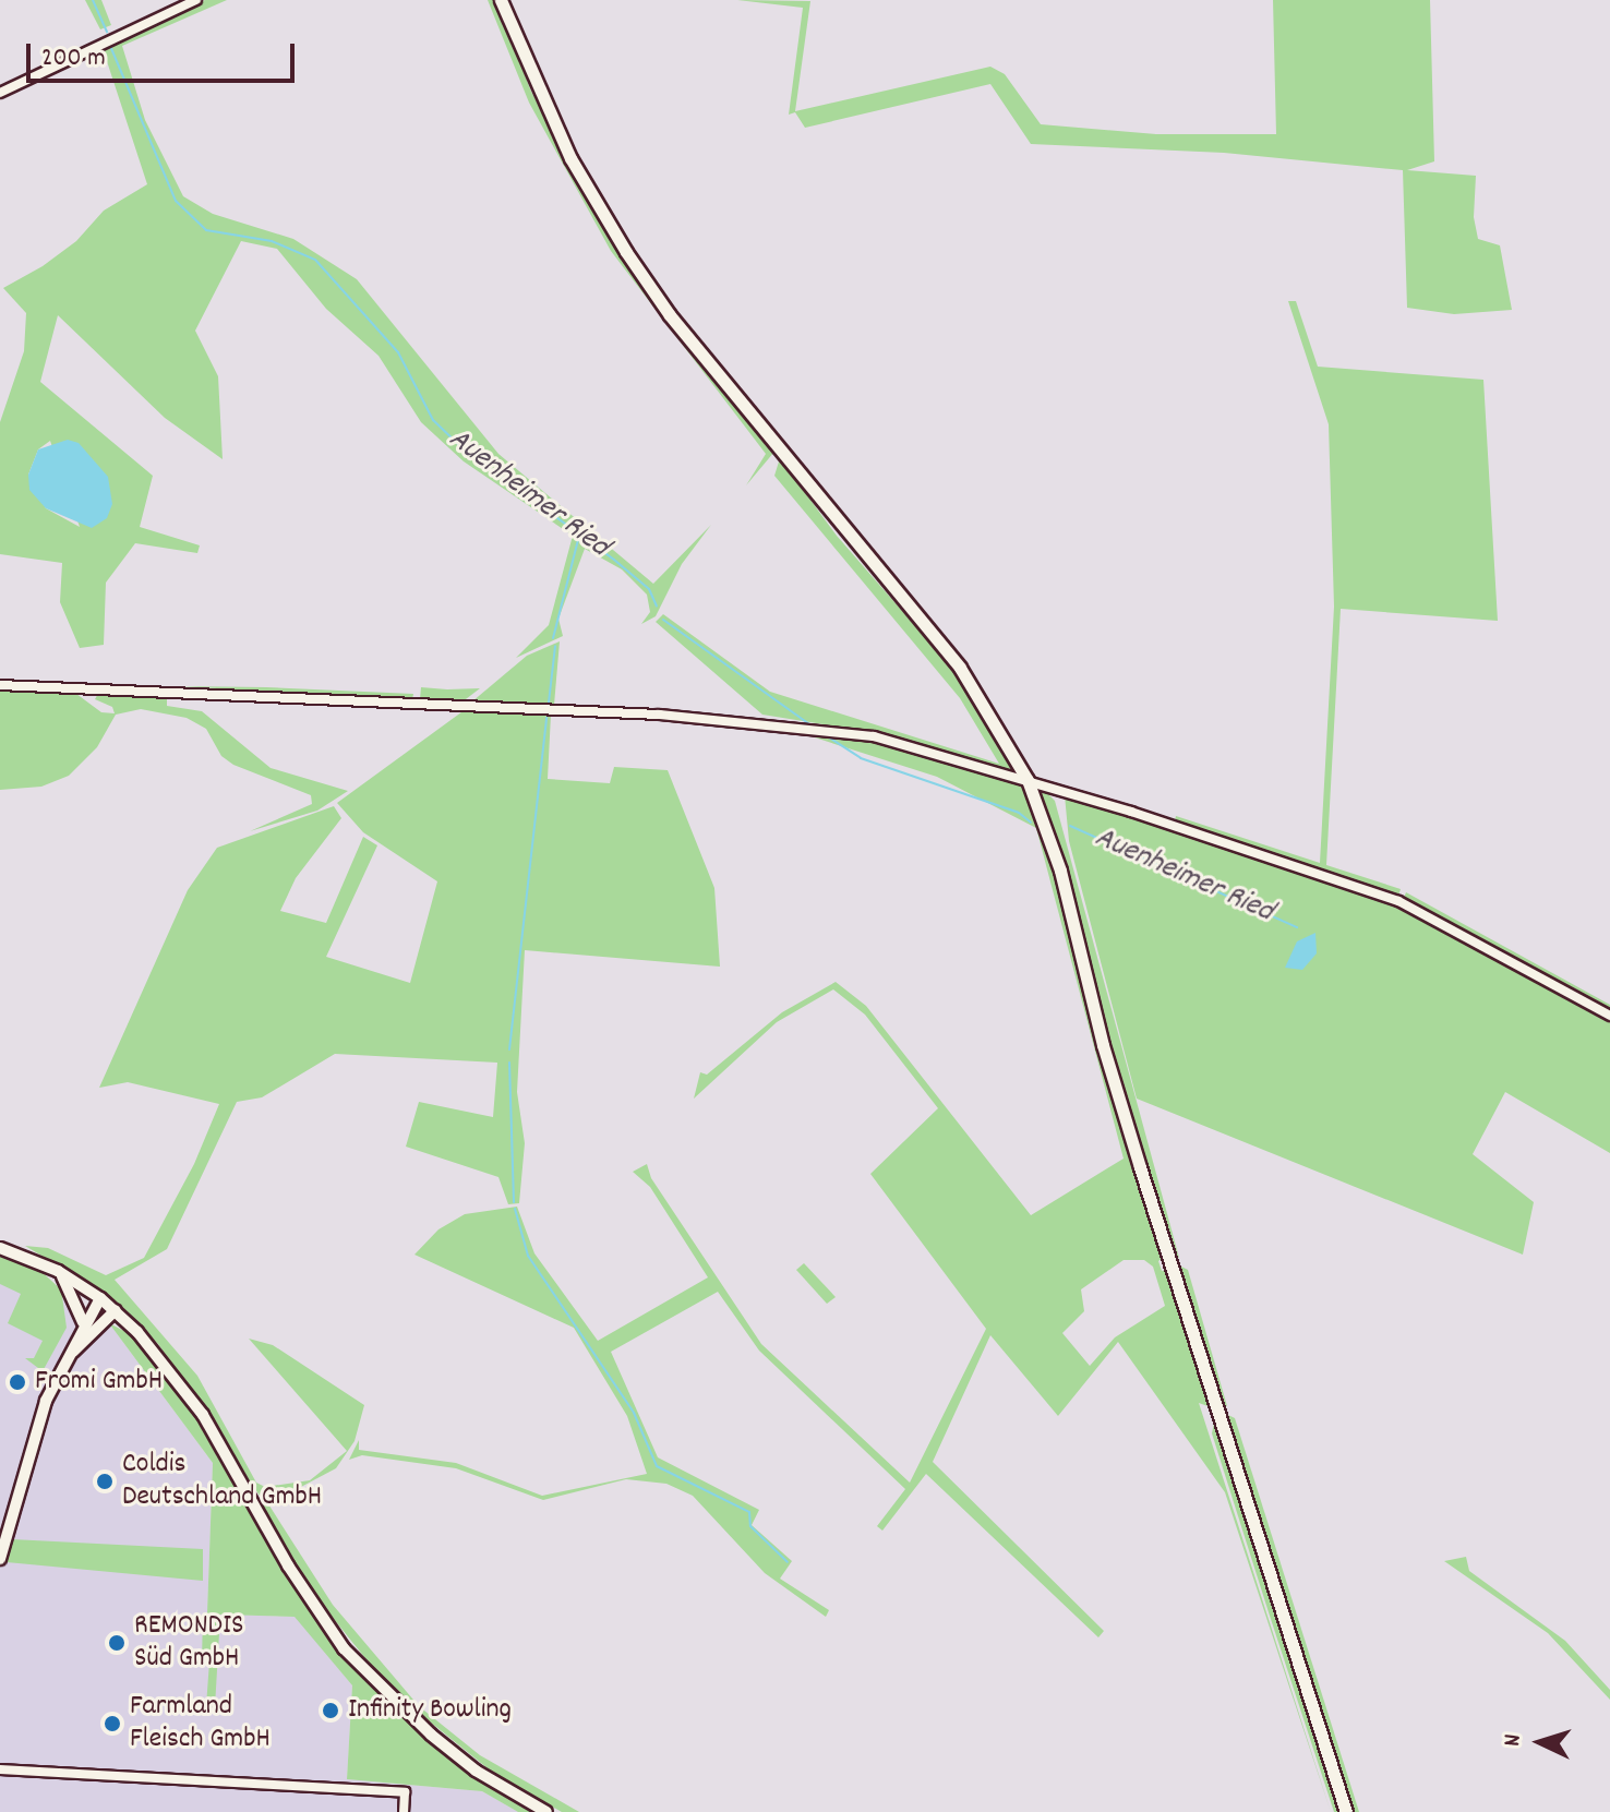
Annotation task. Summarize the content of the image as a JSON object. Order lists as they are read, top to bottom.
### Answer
{
  "water": ["Auenheimer Ried"],
  "places": [
    "Fromi GmbH",
    "Coldis Deutschland GmbH",
    "REMONDIS Süd GmbH",
    "Infinity Bowling",
    "Farmland Fleisch GmbH"
  ],
  "scale_bar": "200 m",
  "north": "left"
}
